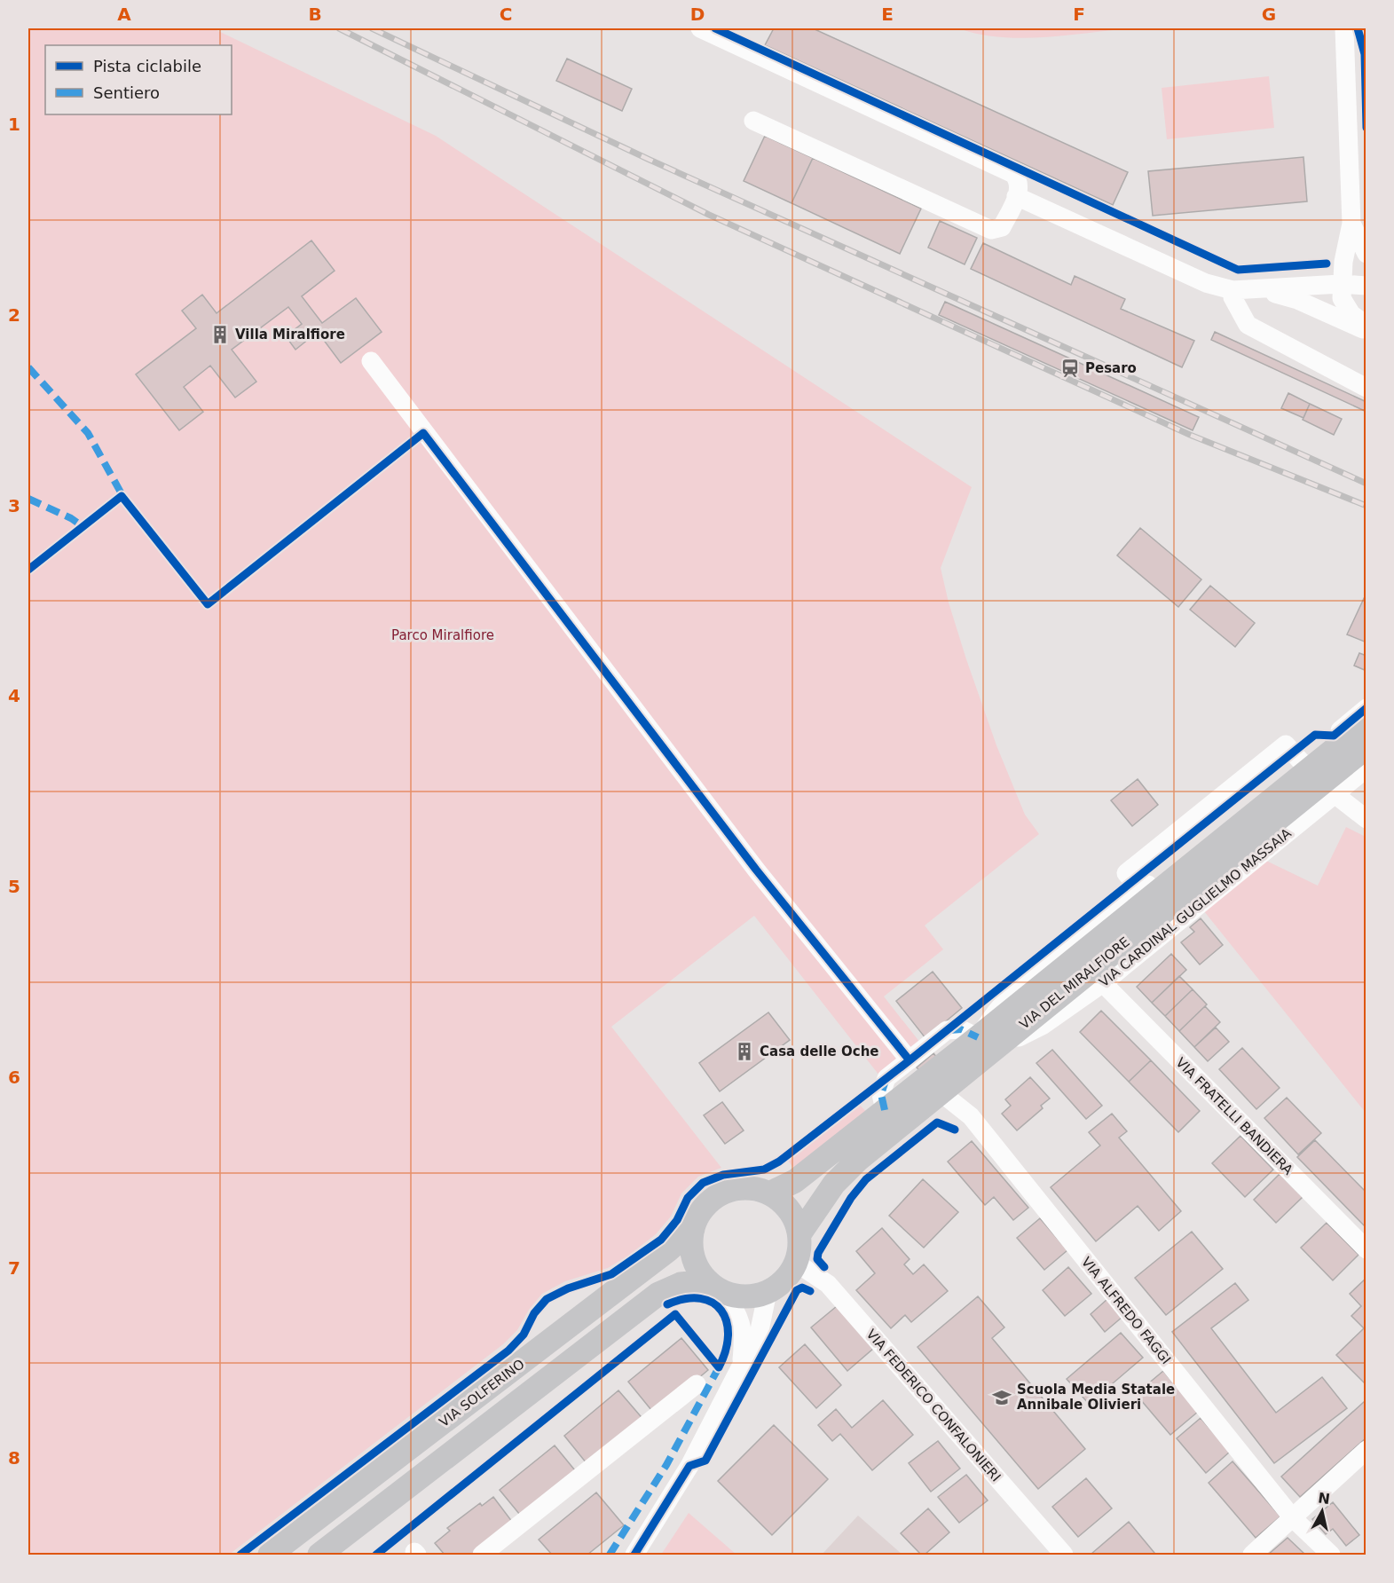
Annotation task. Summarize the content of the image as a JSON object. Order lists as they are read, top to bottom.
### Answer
{
  "streets": {
    "main road": ["VIA DEL MIRALFIORE", "VIA SOLFERINO"],
    "street": [
      "VIA CARDINAL GUGLIELMO MASSAIA",
      "VIA FRATELLI BANDIERA",
      "VIA ALFREDO FAGGI",
      "VIA FEDERICO CONFALONIERI"
    ]
  },
  "crossings": [
    ["VIA CARDINAL GUGLIELMO MASSAIA", "VIA DEL MIRALFIORE"],
    ["VIA CARDINAL GUGLIELMO MASSAIA", "VIA FRATELLI BANDIERA"],
    ["VIA DEL MIRALFIORE", "VIA ALFREDO FAGGI"],
    ["VIA DEL MIRALFIORE", "VIA SOLFERINO"],
    ["VIA DEL MIRALFIORE", "VIA FEDERICO CONFALONIERI"],
    ["VIA SOLFERINO", "VIA FEDERICO CONFALONIERI"]
  ],
  "parks": ["Parco Miralfiore"],
  "places": {
    "building": ["Villa Miralfiore", "Casa delle Oche"],
    "station": ["Pesaro"],
    "school or university": ["Scuola Media Statale Annibale Olivieri"]
  },
  "legend": ["Pista ciclabile", "Sentiero"],
  "north": "top",
  "grid": {
    "columns": [
      "A",
      "B",
      "C",
      "D",
      "E",
      "F",
      "G"
    ],
    "rows": [
      "1",
      "2",
      "3",
      "4",
      "5",
      "6",
      "7",
      "8"
    ]
  }
}
